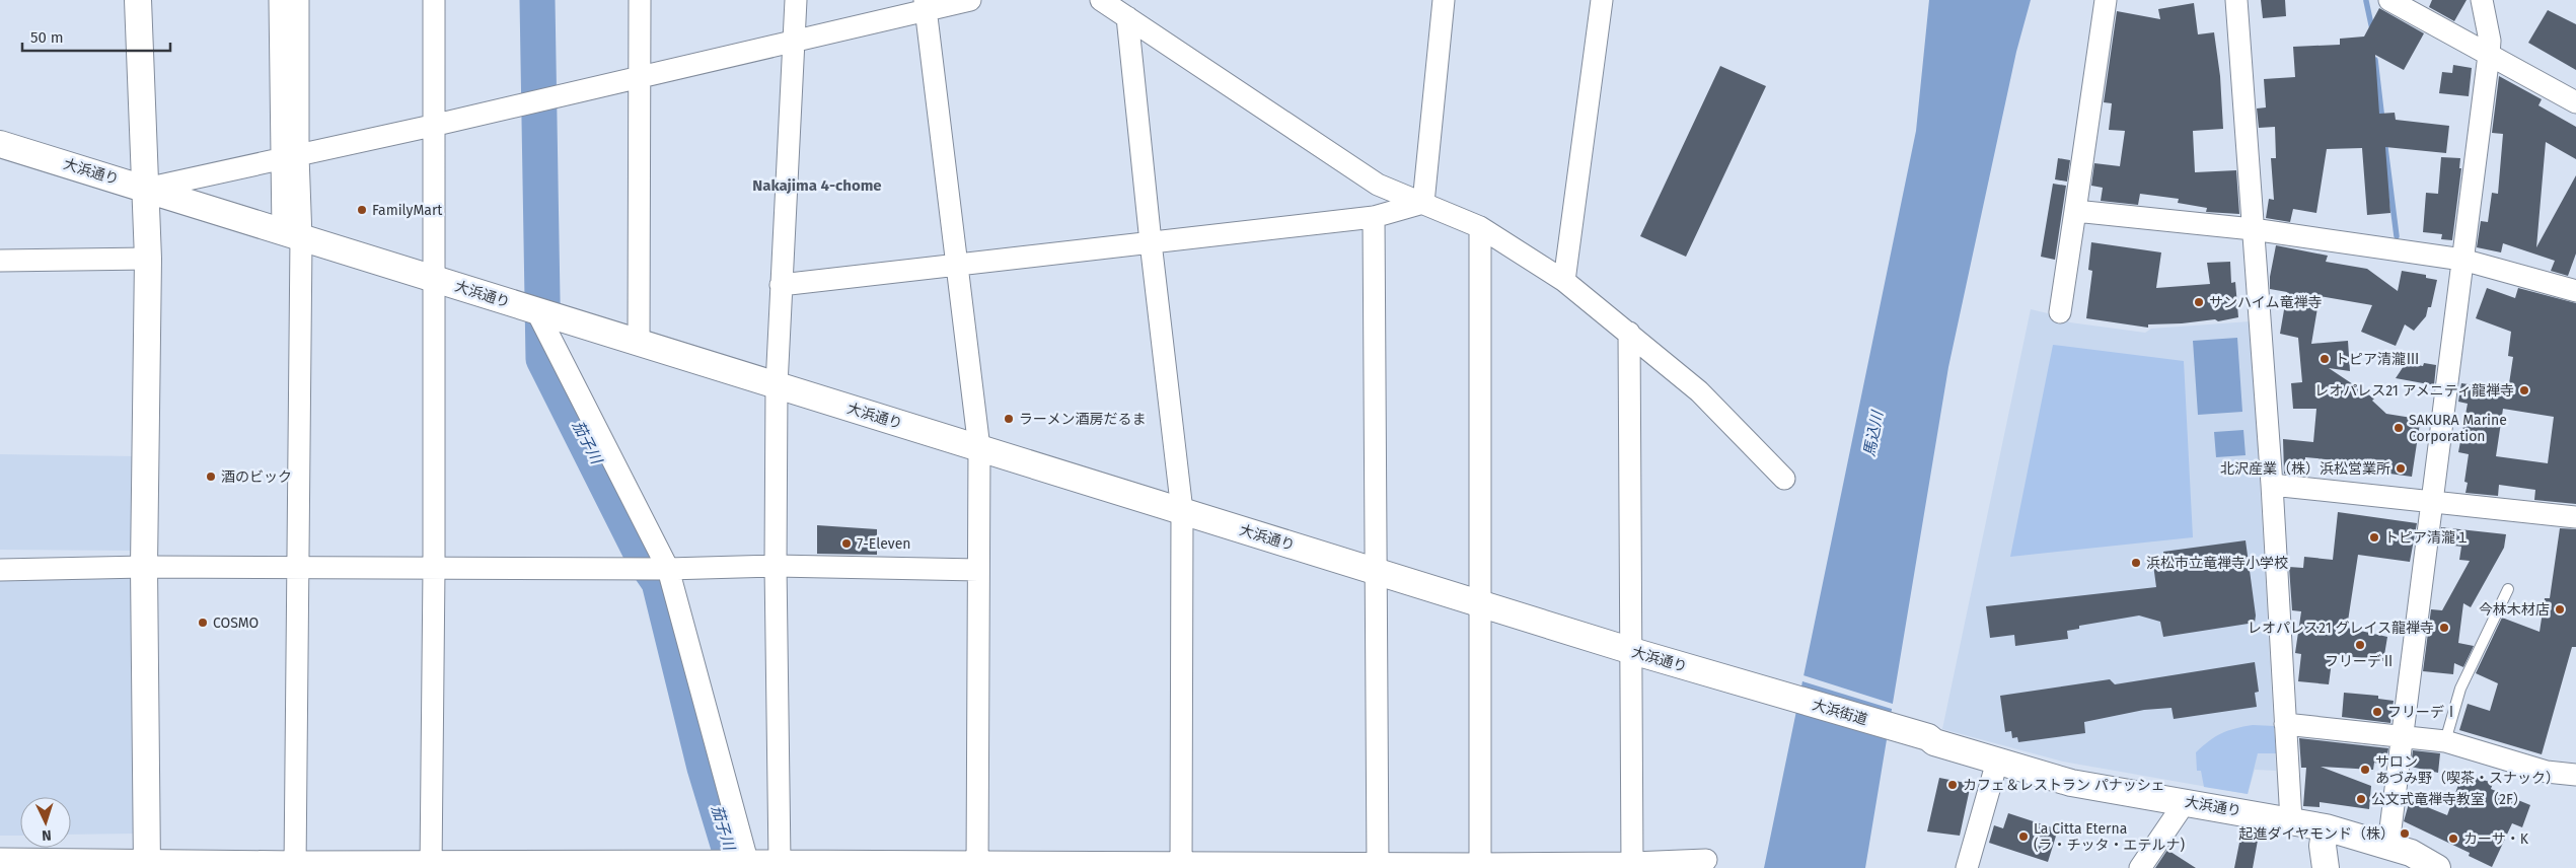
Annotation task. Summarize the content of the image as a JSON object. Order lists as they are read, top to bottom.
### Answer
{
  "streets": {
    "street": ["大浜通り", "大浜街道"]
  },
  "crossings": [
    ["大浜通り", "大浜街道"]
  ],
  "districts": ["Nakajima 4-chome"],
  "water": ["馬込川", "茄子川"],
  "places": [
    "FamilyMart",
    "サンハイム竜禅寺",
    "トピア清瀧Ⅲ",
    "レオパレス21 アメニティ龍禅寺",
    "ラーメン酒房だるま",
    "SAKURA Marine Corporation",
    "北沢産業（株）浜松営業所",
    "酒のビック",
    "トピア清瀧１",
    "7-Eleven",
    "浜松市立竜禅寺小学校",
    "今林木材店",
    "COSMO",
    "レオパレス21 グレイス龍禅寺",
    "フリーデⅡ",
    "フリーデⅠ",
    "サロン あづみ野（喫茶・スナック）",
    "カフェ＆レストラン パナッシェ",
    "公文式竜禅寺教室（2F）",
    "起進ダイヤモンド（株）",
    "La Citta Eterna (ラ・チッタ・エテルナ)",
    "カーサ・K"
  ],
  "scale_bar": "50 m",
  "north": "bottom"
}
